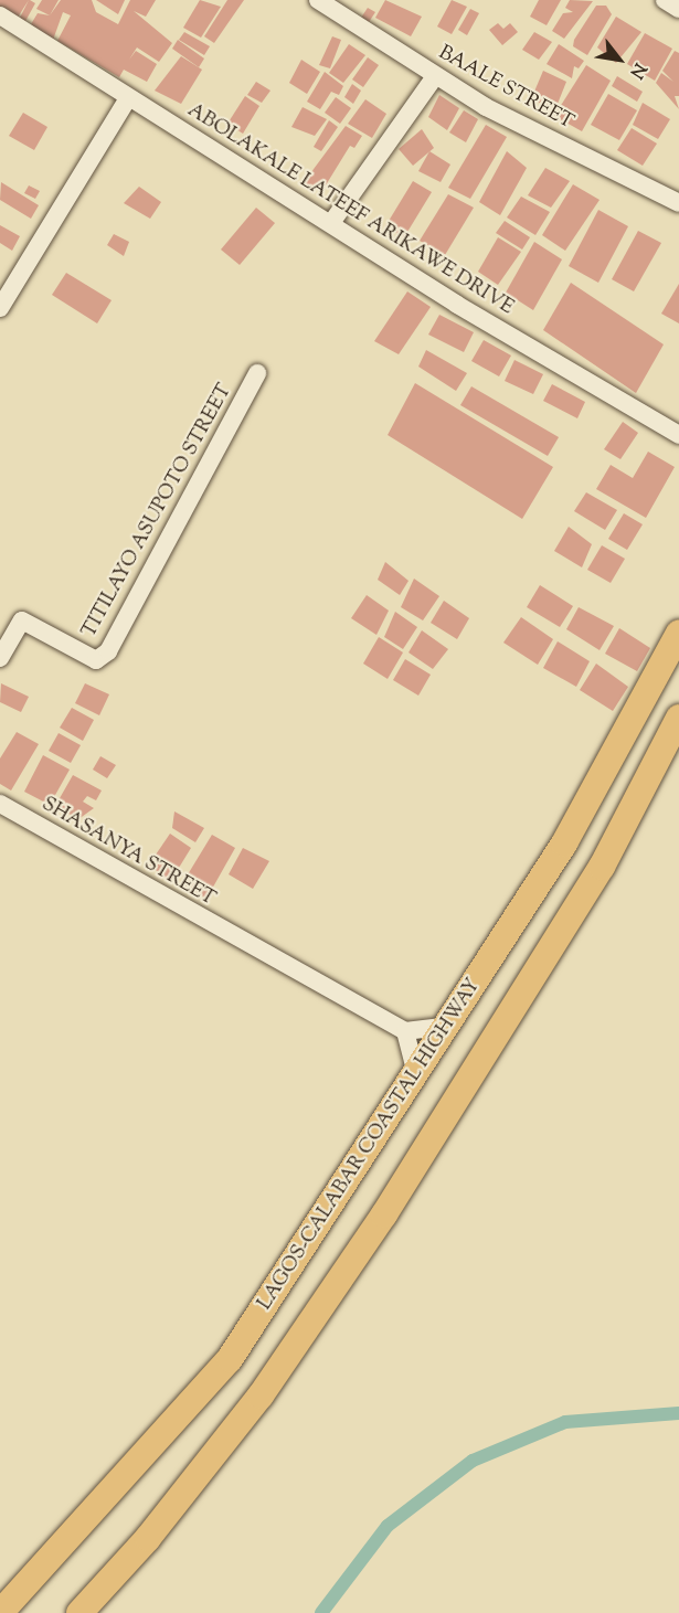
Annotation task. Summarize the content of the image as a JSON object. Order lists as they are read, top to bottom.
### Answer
{
  "streets": {
    "highway": ["LAGOS-CALABAR COASTAL HIGHWAY"],
    "street": [
      "BAALE STREET",
      "ABOLAKALE LATEEF ARIKAWE DRIVE",
      "TITILAYO ASUPOTO STREET",
      "SHASANYA STREET"
    ]
  },
  "north": "bottom right"
}
